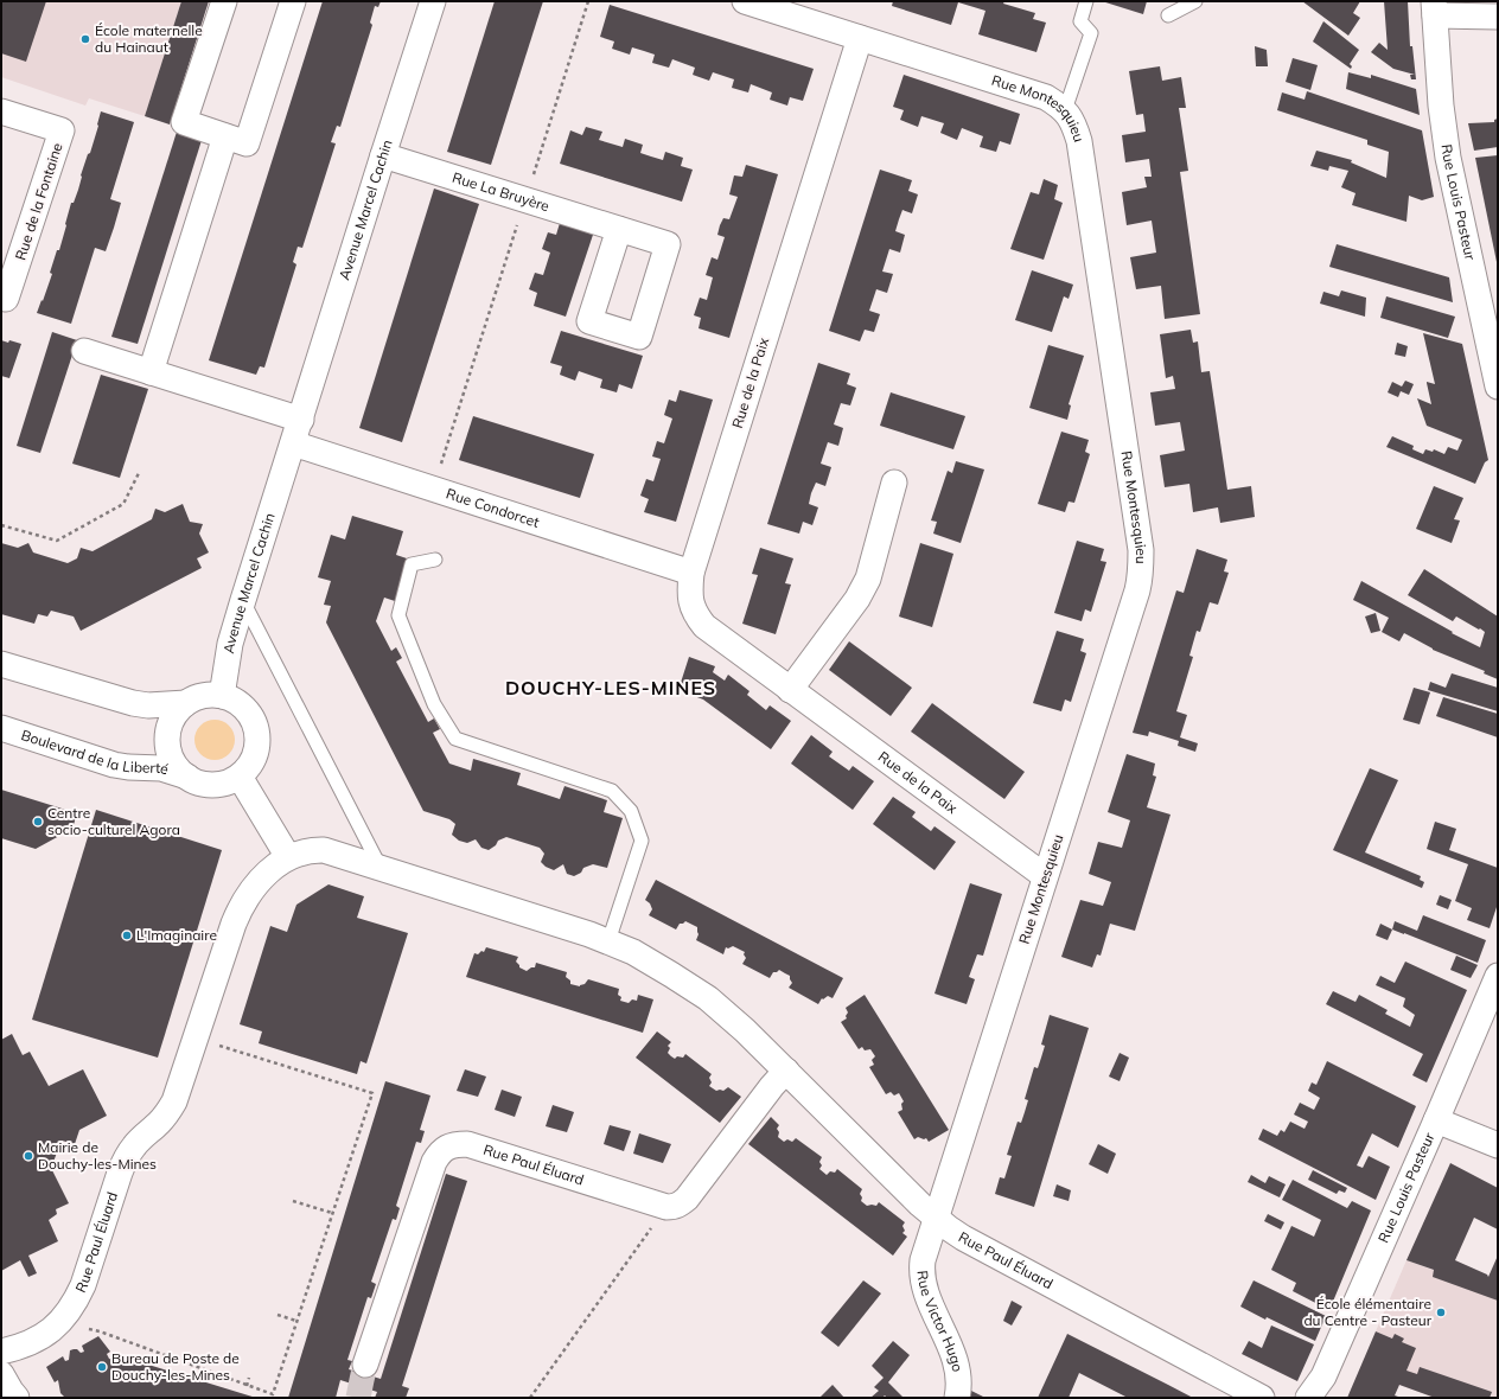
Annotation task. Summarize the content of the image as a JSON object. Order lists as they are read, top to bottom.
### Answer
{
  "streets": {
    "street": [
      "Rue Montesquieu",
      "Rue La Bruyère",
      "Rue de la Fontaine",
      "Rue Louis Pasteur",
      "Avenue Marcel Cachin",
      "Rue de la Paix",
      "Rue Condorcet",
      "Boulevard de la Liberté",
      "Rue Paul Éluard",
      "Rue Victor Hugo"
    ]
  },
  "crossings": [
    ["Rue Montesquieu", "Rue de la Paix"],
    ["Rue Montesquieu", "Rue Paul Éluard"],
    ["Rue Montesquieu", "Rue Victor Hugo"],
    ["Rue La Bruyère", "Avenue Marcel Cachin"],
    ["Avenue Marcel Cachin", "Rue Condorcet"],
    ["Avenue Marcel Cachin", "Boulevard de la Liberté"],
    ["Rue de la Paix", "Rue Condorcet"],
    ["Rue Paul Éluard", "Rue Victor Hugo"]
  ],
  "districts": ["DOUCHY-LES-MINES"],
  "places": [
    "École maternelle du Hainaut",
    "Centre socio-culturel Agora",
    "L'Imaginaire",
    "Mairie de Douchy-les-Mines",
    "École élémentaire du Centre - Pasteur",
    "Bureau de Poste de Douchy-les-Mines"
  ]
}
